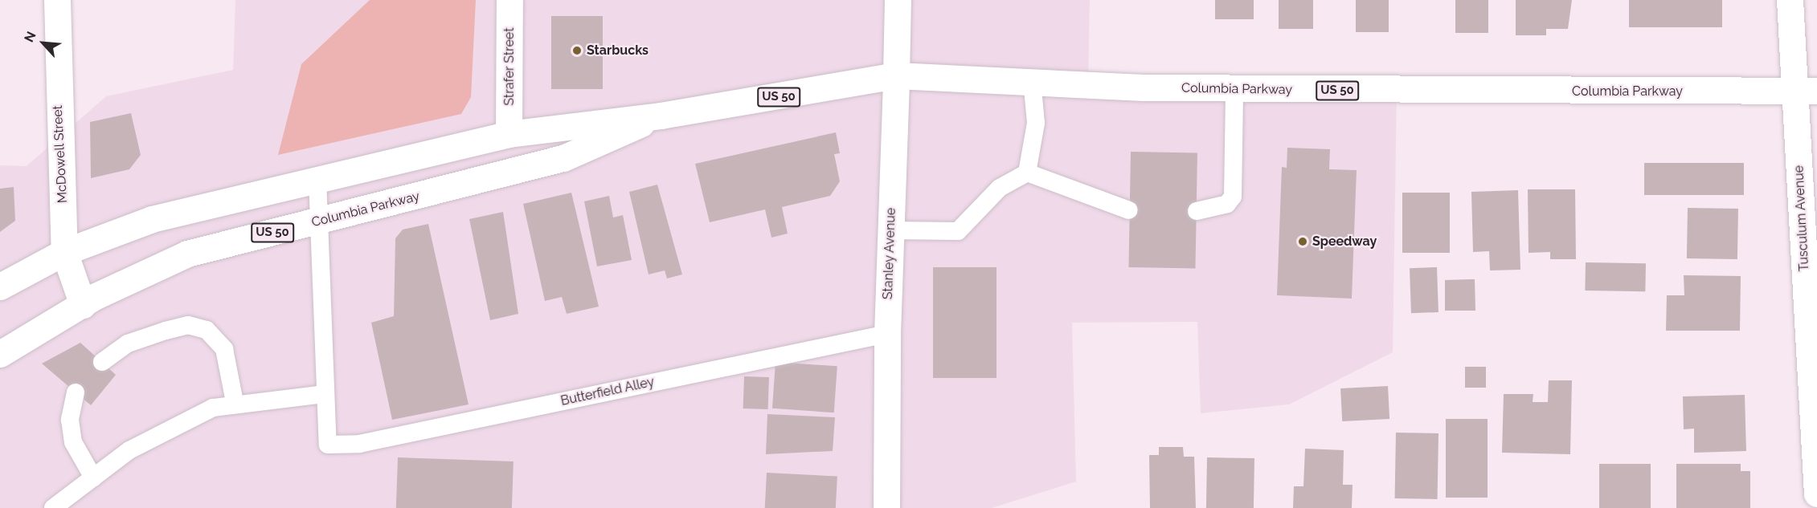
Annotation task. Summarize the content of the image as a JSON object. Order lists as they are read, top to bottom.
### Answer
{
  "streets": {
    "main road": [
      "Strafer Street",
      "Columbia Parkway",
      "US 50",
      "McDowell Street",
      "Tusculum Avenue",
      "Stanley Avenue"
    ],
    "lane": ["Butterfield Alley"]
  },
  "crossings": [
    ["Strafer Street", "Columbia Parkway"],
    ["Columbia Parkway", "McDowell Street"],
    ["Columbia Parkway", "Tusculum Avenue"],
    ["Columbia Parkway", "Stanley Avenue"],
    ["Stanley Avenue", "Butterfield Alley"]
  ],
  "places": ["Starbucks", "Speedway"],
  "north": "top left"
}
